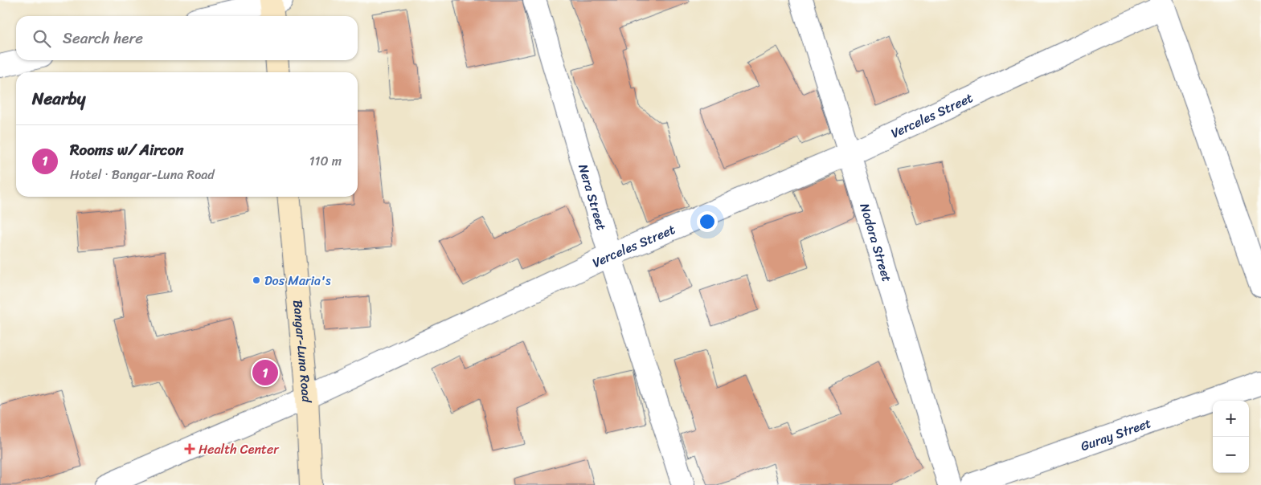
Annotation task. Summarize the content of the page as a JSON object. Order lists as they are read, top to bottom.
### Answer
{
  "streets": {
    "main road": ["Bangar-Luna Road"],
    "street": [
      "Verceles Street",
      "Nera Street",
      "Nodora Street",
      "Guray Street"
    ]
  },
  "crossings": [
    ["Verceles Street", "Nera Street"],
    ["Verceles Street", "Nodora Street"],
    ["Verceles Street", "Bangar-Luna Road"]
  ],
  "places": {
    "other": ["Dos Maria's"],
    "health": ["Health Center"]
  },
  "page": {
    "search": "Search here",
    "heading": "Nearby",
    "list": [
      {
        "mark": "1",
        "name": "Rooms w/ Aircon",
        "note": "Hotel · Bangar-Luna Road",
        "value": "110 m"
      }
    ],
    "pins": "1",
    "map_buttons": ["+", "−"]
  }
}
